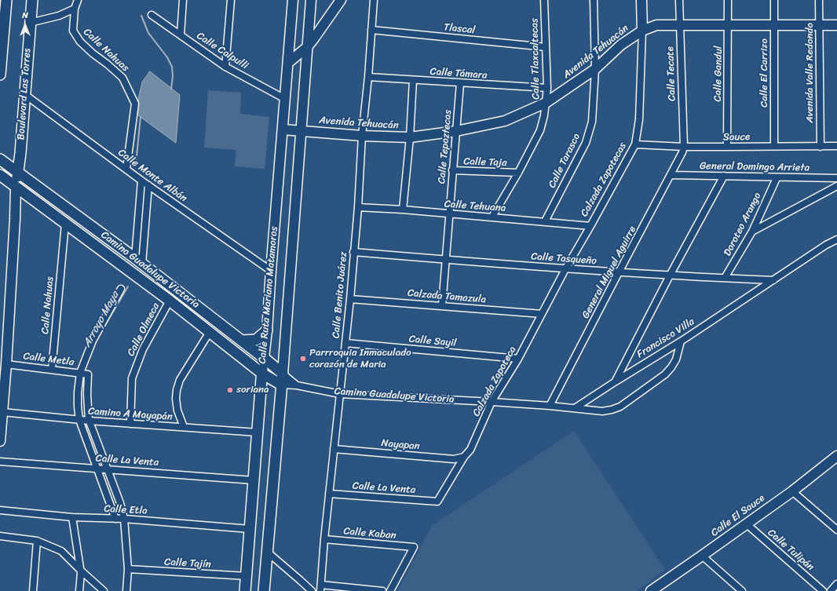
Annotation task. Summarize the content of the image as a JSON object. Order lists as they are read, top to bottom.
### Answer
{
  "streets": {
    "main road": [
      "Avenida Tehuacán",
      "Boulevard Las Torres",
      "Calzada Zapotecas",
      "Camino Guadalupe Victoria",
      "Calle Ruta Mariano Matamoros",
      "Calle El Sauce"
    ],
    "street": [
      "Tlascal",
      "Calle Nahuas",
      "Calle Calpulli",
      "Calle Tlaxcaltecas",
      "Calle El Carrizo",
      "Avenida Valle Redondo",
      "Calle Támara",
      "Calle Tecate",
      "Calle Gandul",
      "Sauce",
      "Calle Tepoztecas",
      "Calle Tarasco",
      "Calle Taja",
      "General Domingo Arrieta",
      "Calle Monte Albán",
      "Calle Tehuana",
      "Doroteo Arango",
      "Calle Tasqueño",
      "General Miguel Aguirre",
      "Calle Benito Juárez",
      "Calzada Tamazula",
      "Calle Olmeca",
      "Francisco Villa",
      "Calle Sayil",
      "Calle Metla",
      "Calzada Zapoteca",
      "Camino A Mayapán",
      "Nayapan",
      "Calle La Venta",
      "Calle Etla",
      "Calle Kaban",
      "Calle Tulipán",
      "Calle Tajín"
    ]
  },
  "crossings": [
    ["Tlascal", "Calle Tlaxcaltecas"],
    ["Tlascal", "Calle Benito Juárez"],
    ["Calle Nahuas", "Calle Monte Albán"],
    ["Calle Nahuas", "Camino Guadalupe Victoria"],
    ["Calle Nahuas", "Calle Metla"],
    ["Calle Calpulli", "Calle Ruta Mariano Matamoros"],
    ["Avenida Tehuacán", "Calle Tlaxcaltecas"],
    ["Avenida Tehuacán", "Calle El Carrizo"],
    ["Avenida Tehuacán", "Avenida Valle Redondo"],
    ["Avenida Tehuacán", "Calle Tecate"],
    ["Avenida Tehuacán", "Calle Gandul"],
    ["Avenida Tehuacán", "Calle Tepoztecas"],
    ["Avenida Tehuacán", "Calle Tarasco"],
    ["Avenida Tehuacán", "Calzada Zapotecas"],
    ["Avenida Tehuacán", "Calle Ruta Mariano Matamoros"],
    ["Avenida Tehuacán", "Calle Benito Juárez"],
    ["Calle Tlaxcaltecas", "Calle Támara"],
    ["Calle Tlaxcaltecas", "Calle Taja"],
    ["Calle Tlaxcaltecas", "Calle Tehuana"],
    ["Calle El Carrizo", "Sauce"],
    ["Avenida Valle Redondo", "Sauce"],
    ["Calle Támara", "Calle Tepoztecas"],
    ["Calle Támara", "Calle Benito Juárez"],
    ["Calle Tecate", "Sauce"],
    ["Calle Tecate", "General Miguel Aguirre"],
    ["Calle Gandul", "Sauce"],
    ["Boulevard Las Torres", "Calle Monte Albán"],
    ["Boulevard Las Torres", "Camino Guadalupe Victoria"],
    ["Sauce", "Calzada Zapotecas"],
    ["Sauce", "General Miguel Aguirre"],
    ["Calle Tepoztecas", "Calle Taja"],
    ["Calle Tepoztecas", "Calle Tehuana"],
    ["Calle Tepoztecas", "Calle Tasqueño"],
    ["Calle Tepoztecas", "Calzada Tamazula"],
    ["Calle Tarasco", "Calle Tehuana"],
    ["General Domingo Arrieta", "Doroteo Arango"],
    ["General Domingo Arrieta", "General Miguel Aguirre"],
    ["Calle Monte Albán", "Calle Ruta Mariano Matamoros"],
    ["Calzada Zapotecas", "Calle Tehuana"],
    ["Calzada Zapotecas", "Calle Tasqueño"],
    ["Calzada Zapotecas", "Calzada Zapoteca"],
    ["Calle Tehuana", "Calle Benito Juárez"],
    ["Doroteo Arango", "Calle Tasqueño"],
    ["Calle Tasqueño", "General Miguel Aguirre"],
    ["Calle Tasqueño", "Calle Benito Juárez"],
    ["Calle Tasqueño", "Francisco Villa"],
    ["Calle Tasqueño", "Calzada Zapoteca"],
    ["Camino Guadalupe Victoria", "Calle Ruta Mariano Matamoros"],
    ["Camino Guadalupe Victoria", "Calle Benito Juárez"],
    ["Camino Guadalupe Victoria", "Calle Olmeca"],
    ["Camino Guadalupe Victoria", "Calzada Zapoteca"],
    ["Calle Ruta Mariano Matamoros", "Camino A Mayapán"],
    ["Calle Ruta Mariano Matamoros", "Calle La Venta"],
    ["Calle Ruta Mariano Matamoros", "Calle Etla"],
    ["Calle Ruta Mariano Matamoros", "Calle Tajín"],
    ["Calle Benito Juárez", "Calzada Tamazula"],
    ["Calle Benito Juárez", "Calle Sayil"],
    ["Calle Benito Juárez", "Nayapan"],
    ["Calle Benito Juárez", "Calle La Venta"],
    ["Calle Benito Juárez", "Calle Kaban"],
    ["Calzada Tamazula", "Calzada Zapoteca"],
    ["Calle Olmeca", "Camino A Mayapán"],
    ["Calle Sayil", "Calzada Zapoteca"],
    ["Calle Metla", "Camino A Mayapán"],
    ["Calzada Zapoteca", "Nayapan"],
    ["Calzada Zapoteca", "Calle La Venta"],
    ["Calle El Sauce", "Calle Tulipán"]
  ],
  "water": ["Arroyo Maya"],
  "places": ["Parrroquia Inmaculado corazón de Maria", "soriana"],
  "north": "top"
}
